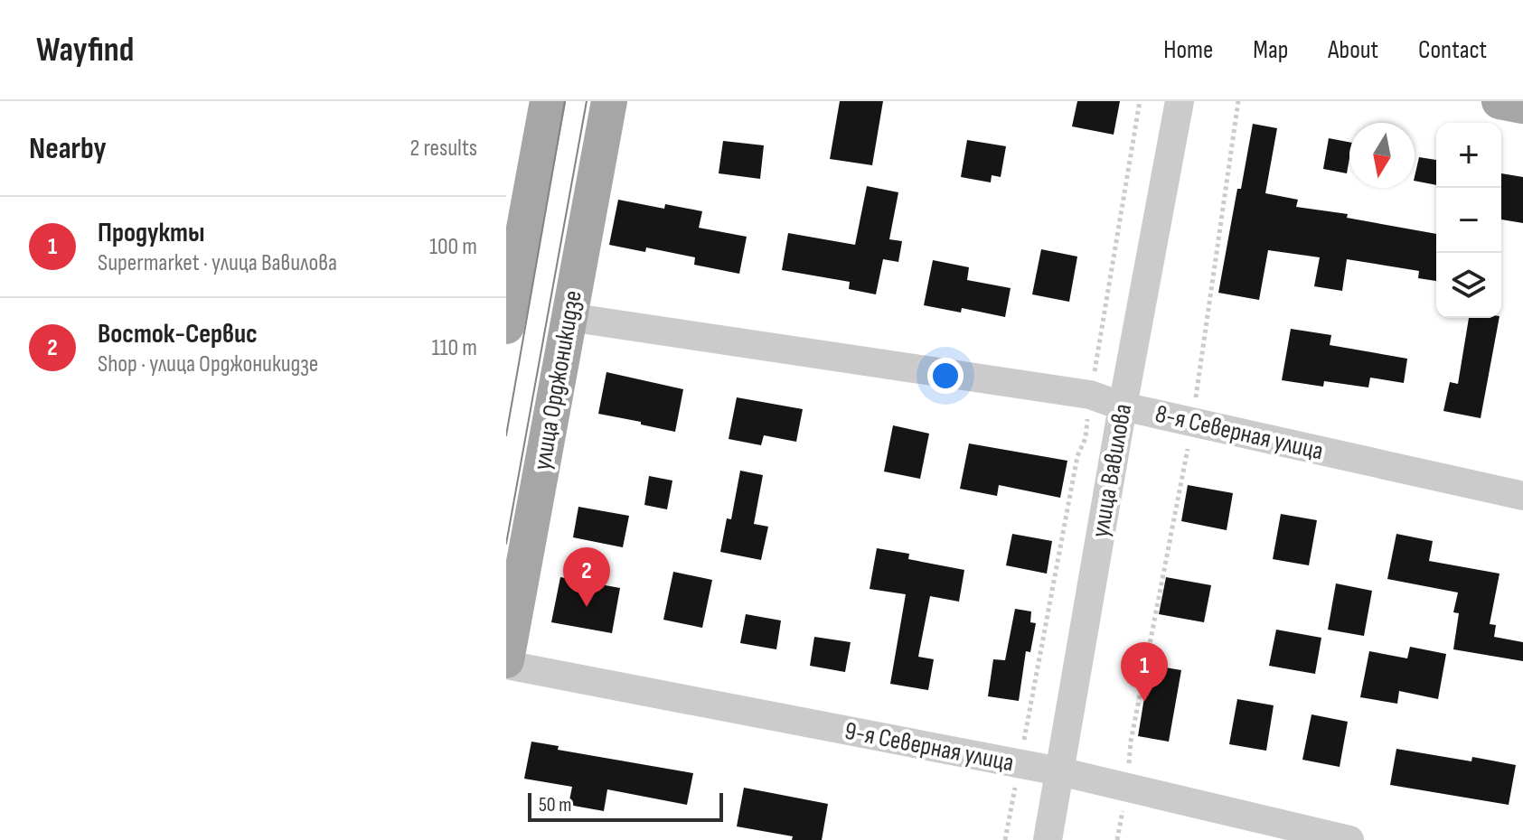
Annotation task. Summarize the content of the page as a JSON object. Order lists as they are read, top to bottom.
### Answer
{
  "streets": {
    "main road": ["улица Орджоникидзе"],
    "street": ["8-я Северная улица", "улица Вавилова", "9-я Северная улица"]
  },
  "crossings": [
    ["улица Орджоникидзе", "8-я Северная улица"],
    ["улица Орджоникидзе", "9-я Северная улица"],
    ["8-я Северная улица", "улица Вавилова"],
    ["улица Вавилова", "9-я Северная улица"]
  ],
  "scale_bar": "50 m",
  "north": "bottom",
  "page": {
    "header": "Wayfind",
    "nav": [
      "Home",
      "Map",
      "About",
      "Contact"
    ],
    "heading": ["Nearby", "2 results"],
    "map_buttons": ["+", "−"],
    "list": [
      {
        "mark": "1",
        "name": "Продукты",
        "note": "Supermarket · улица Вавилова",
        "value": "100 m"
      },
      {
        "mark": "2",
        "name": "Восток-Сервис",
        "note": "Shop · улица Орджоникидзе",
        "value": "110 m"
      }
    ],
    "pins": ["2", "1"],
    "scale": "50 m"
  }
}
